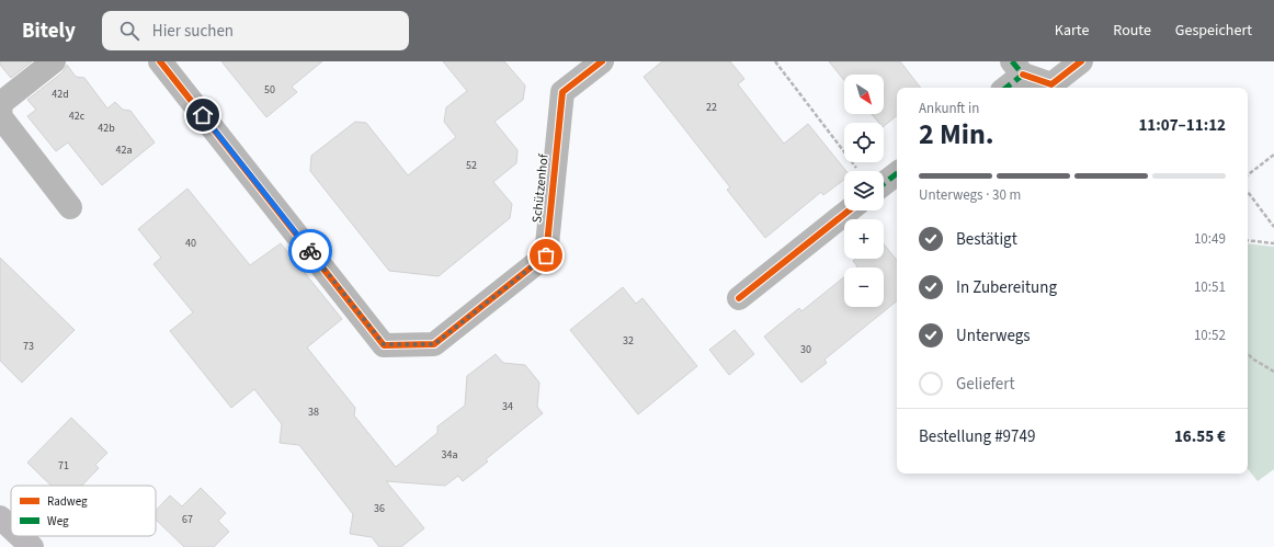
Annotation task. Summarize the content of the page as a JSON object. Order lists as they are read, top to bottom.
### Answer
{
  "streets": {
    "street": ["Schützenhof"]
  },
  "house_numbers": [
    "50",
    "42d",
    "22",
    "42c",
    "42b",
    "42a",
    "52",
    "40",
    "32",
    "73",
    "30",
    "34",
    "38",
    "34a",
    "71",
    "36",
    "67"
  ],
  "legend": ["Radweg", "Weg"],
  "north": "bottom right",
  "page": {
    "header": "Bitely",
    "search": "Hier suchen",
    "nav": ["Karte", "Route", "Gespeichert"],
    "map_buttons": ["+", "−"],
    "heading": ["2 Min.", "Ankunft in", "11:07–11:12"],
    "panel": ["Bestellung #9749", "16.55 €"],
    "bar": "Unterwegs · 30 m",
    "list": [
      ["Bestätigt", "10:49"],
      ["In Zubereitung", "10:51"],
      ["Unterwegs", "10:52"],
      "Geliefert"
    ]
  }
}
